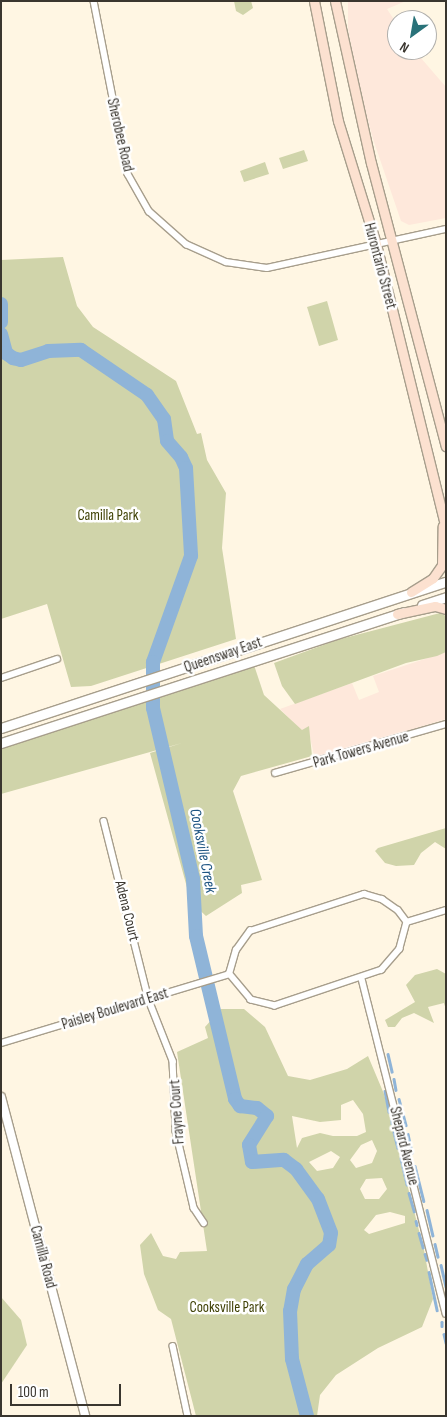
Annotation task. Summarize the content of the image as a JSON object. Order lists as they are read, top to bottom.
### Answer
{
  "streets": {
    "main road": ["Hurontario Street", "Queensway East"],
    "street": [
      "Sherobee Road",
      "Park Towers Avenue",
      "Adena Court",
      "Paisley Boulevard East",
      "Frayne Court",
      "Shepard Avenue",
      "Camilla Road"
    ]
  },
  "crossings": [
    ["Sherobee Road", "Hurontario Street"],
    ["Adena Court", "Paisley Boulevard East"],
    ["Adena Court", "Frayne Court"],
    ["Paisley Boulevard East", "Frayne Court"]
  ],
  "water": ["Cooksville Creek"],
  "parks": ["Camilla Park", "Cooksville Park"],
  "scale_bar": "100 m",
  "north": "bottom left"
}
